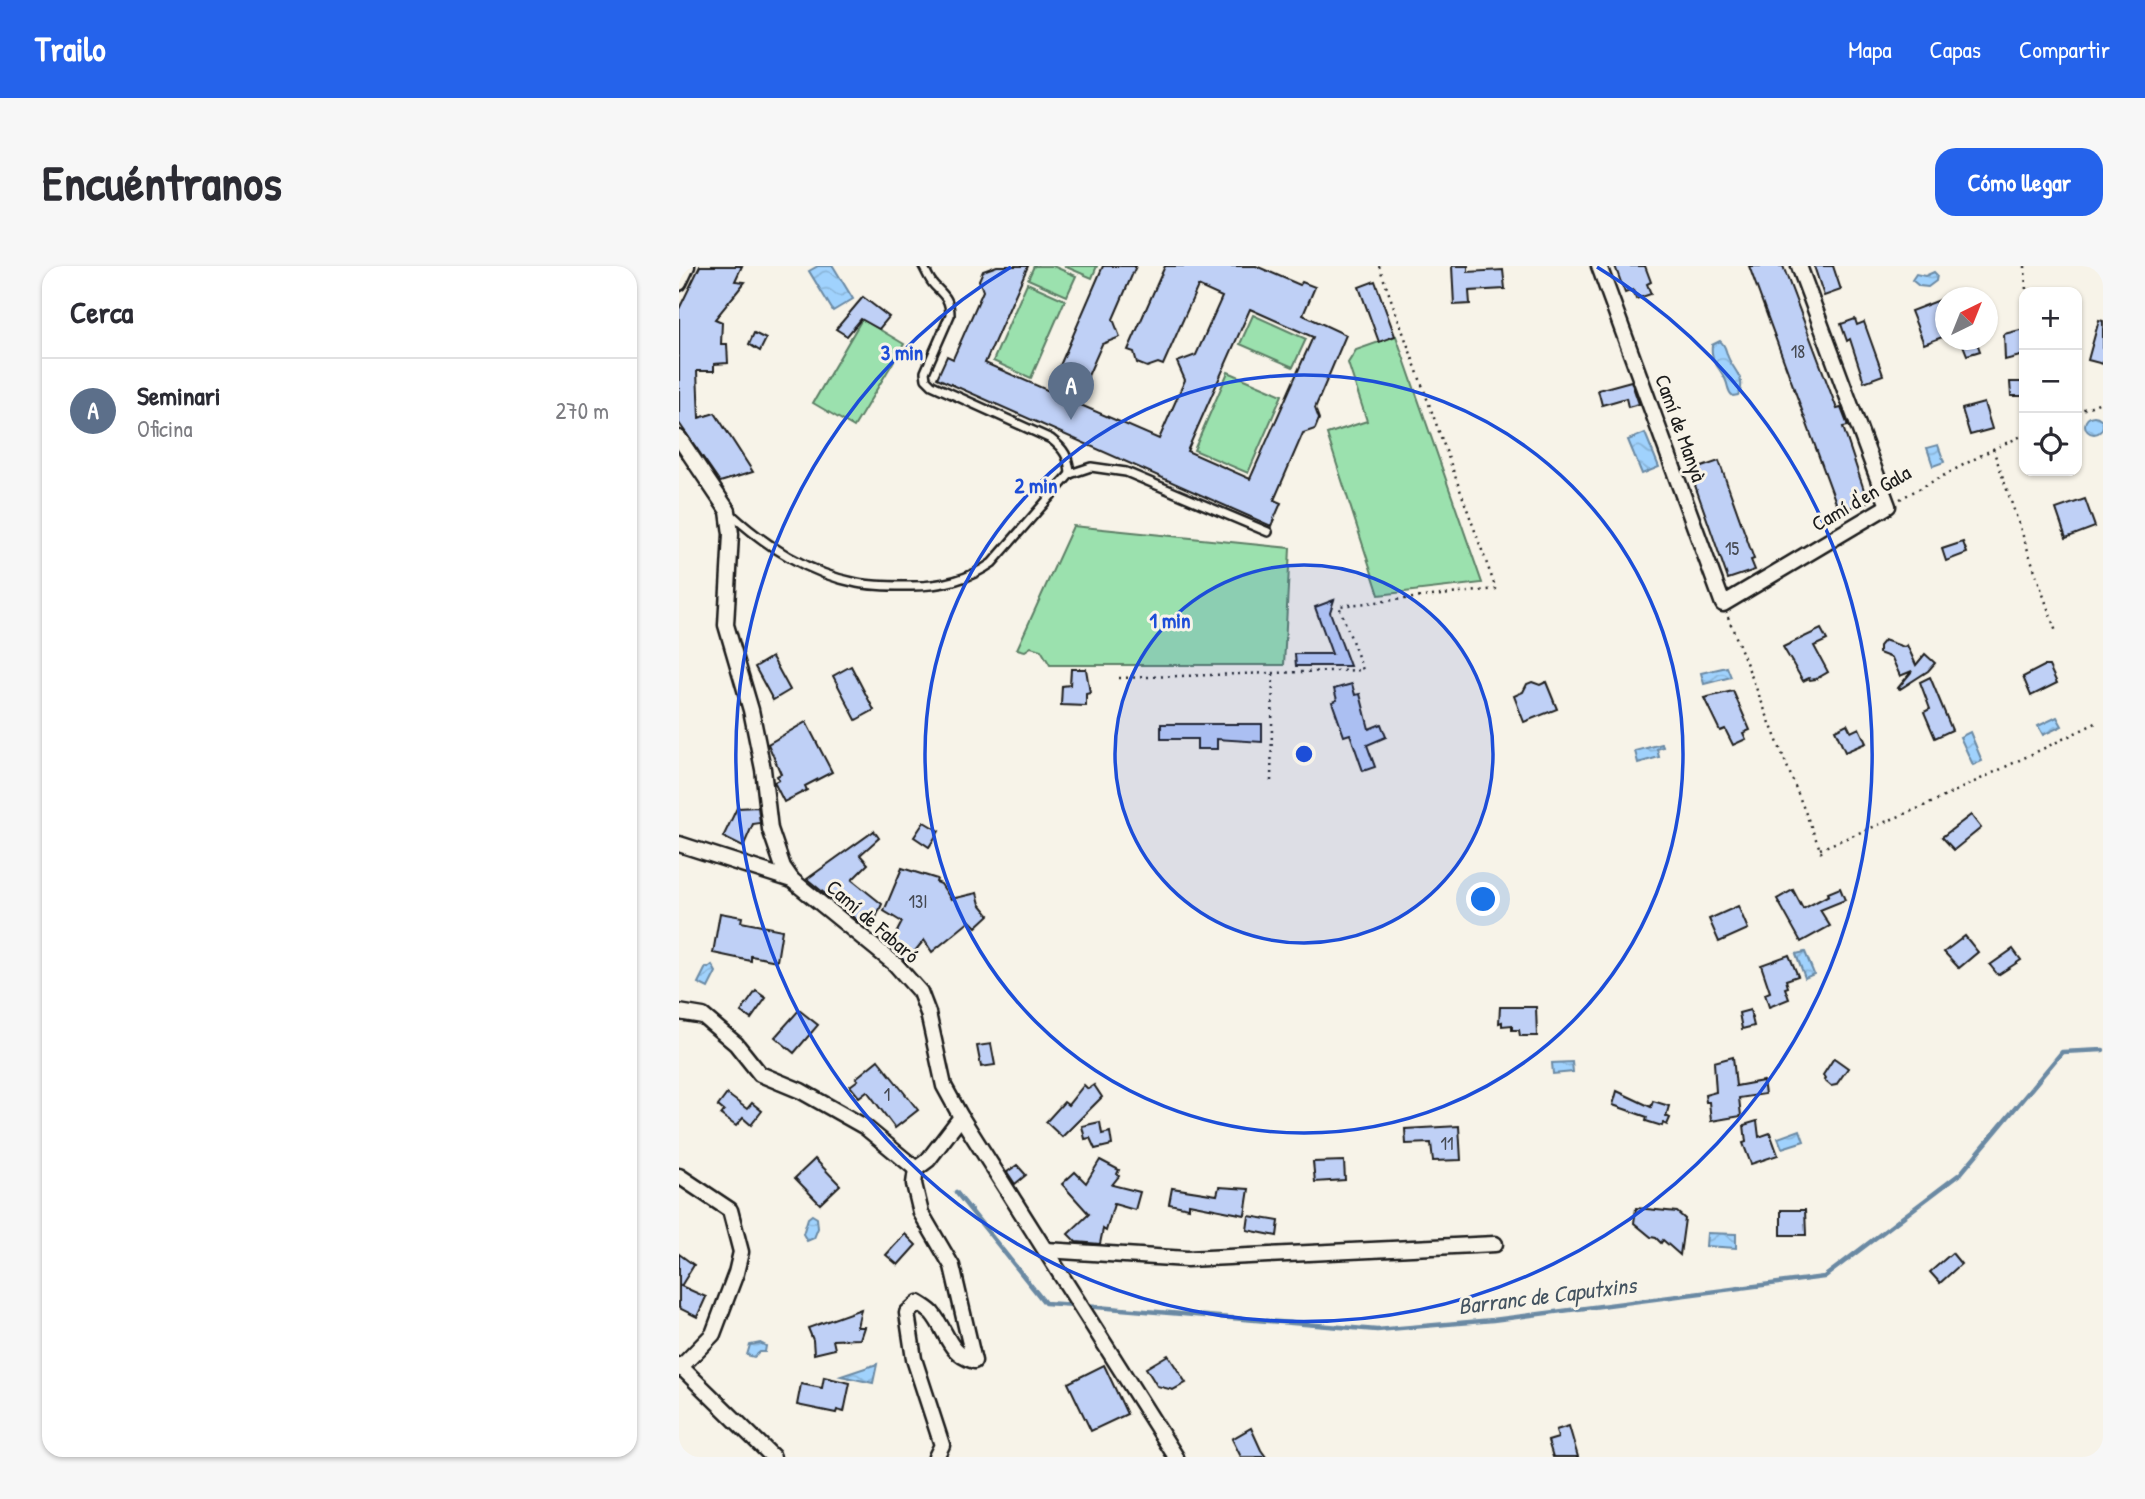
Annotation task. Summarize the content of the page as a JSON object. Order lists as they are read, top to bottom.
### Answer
{
  "streets": {
    "street": ["Camí de Manyà", "Camí d'en Gala", "Camí de Fabaró"]
  },
  "crossings": [
    ["Camí de Manyà", "Camí d'en Gala"]
  ],
  "water": ["Barranc de Caputxins"],
  "house_numbers": [
    "18",
    "15",
    "13I",
    "1",
    "11"
  ],
  "north": "top right",
  "page": {
    "header": "Trailo",
    "nav": ["Mapa", "Capas", "Compartir"],
    "buttons": "Cómo llegar",
    "title": "Encuéntranos",
    "heading": "Cerca",
    "map_buttons": ["+", "−"],
    "list": [
      {
        "mark": "A",
        "name": "Seminari",
        "note": "Oficina",
        "value": "270 m"
      }
    ],
    "pins": "A"
  },
  "rings": ["3 min", "2 min", "1 min"]
}
